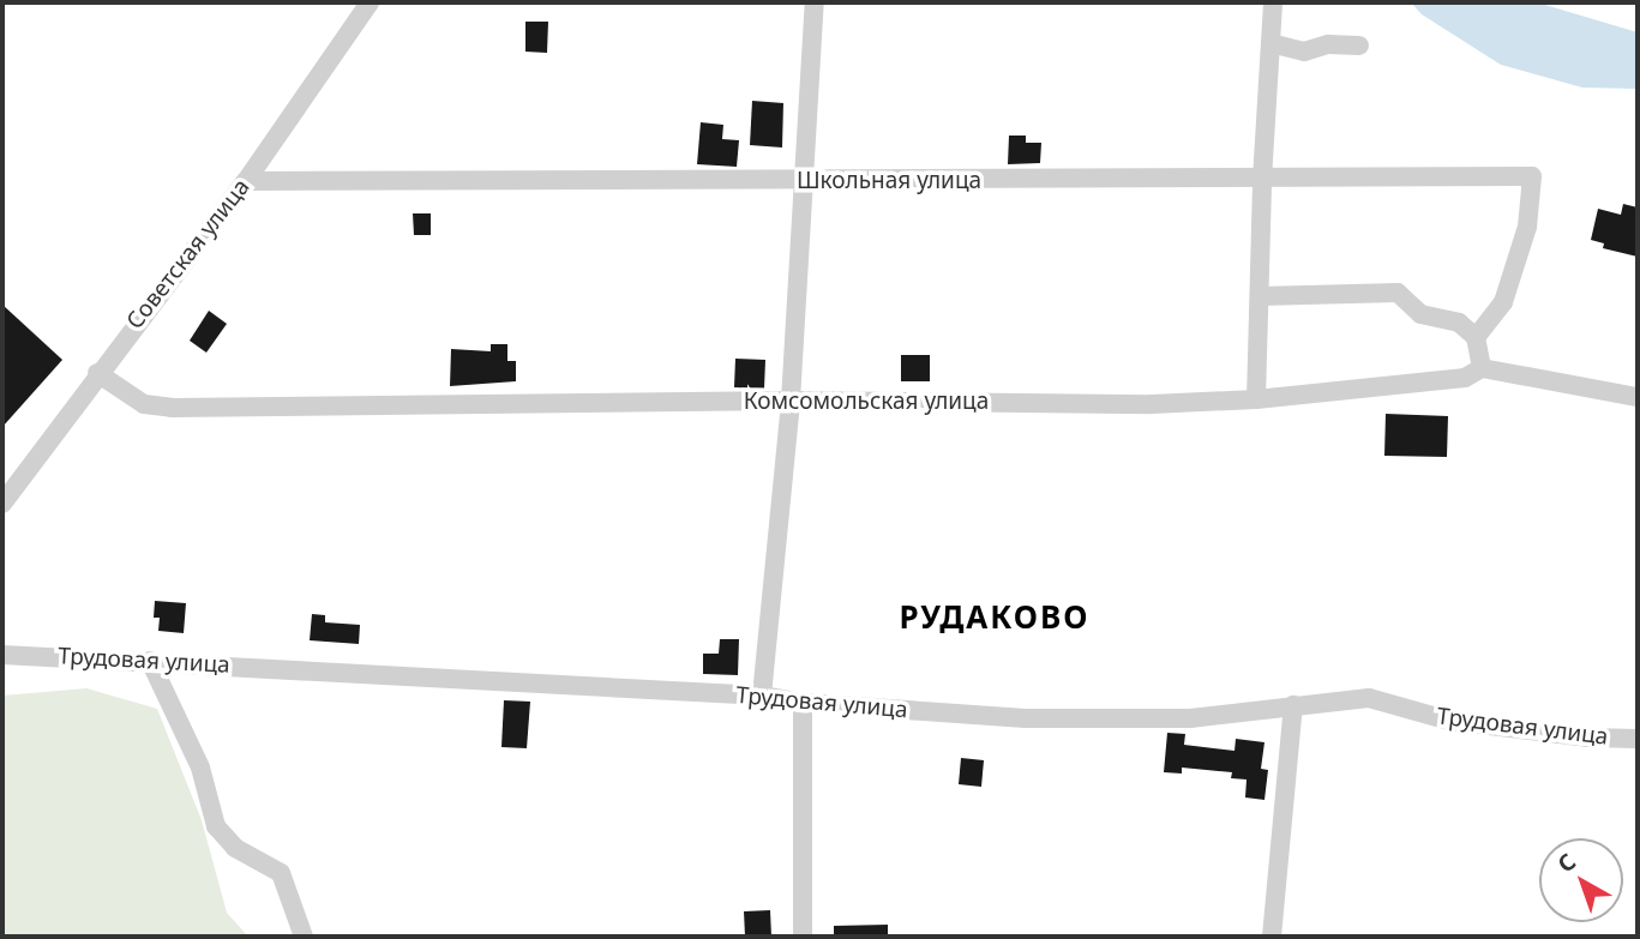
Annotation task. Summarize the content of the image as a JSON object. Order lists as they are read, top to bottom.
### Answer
{
  "streets": {
    "street": [
      "Школьная улица",
      "Советская улица",
      "Комсомольская улица",
      "Трудовая улица"
    ]
  },
  "crossings": [
    ["Школьная улица", "Советская улица"],
    ["Советская улица", "Комсомольская улица"]
  ],
  "districts": ["РУДАКОВО"],
  "north": "top left"
}
